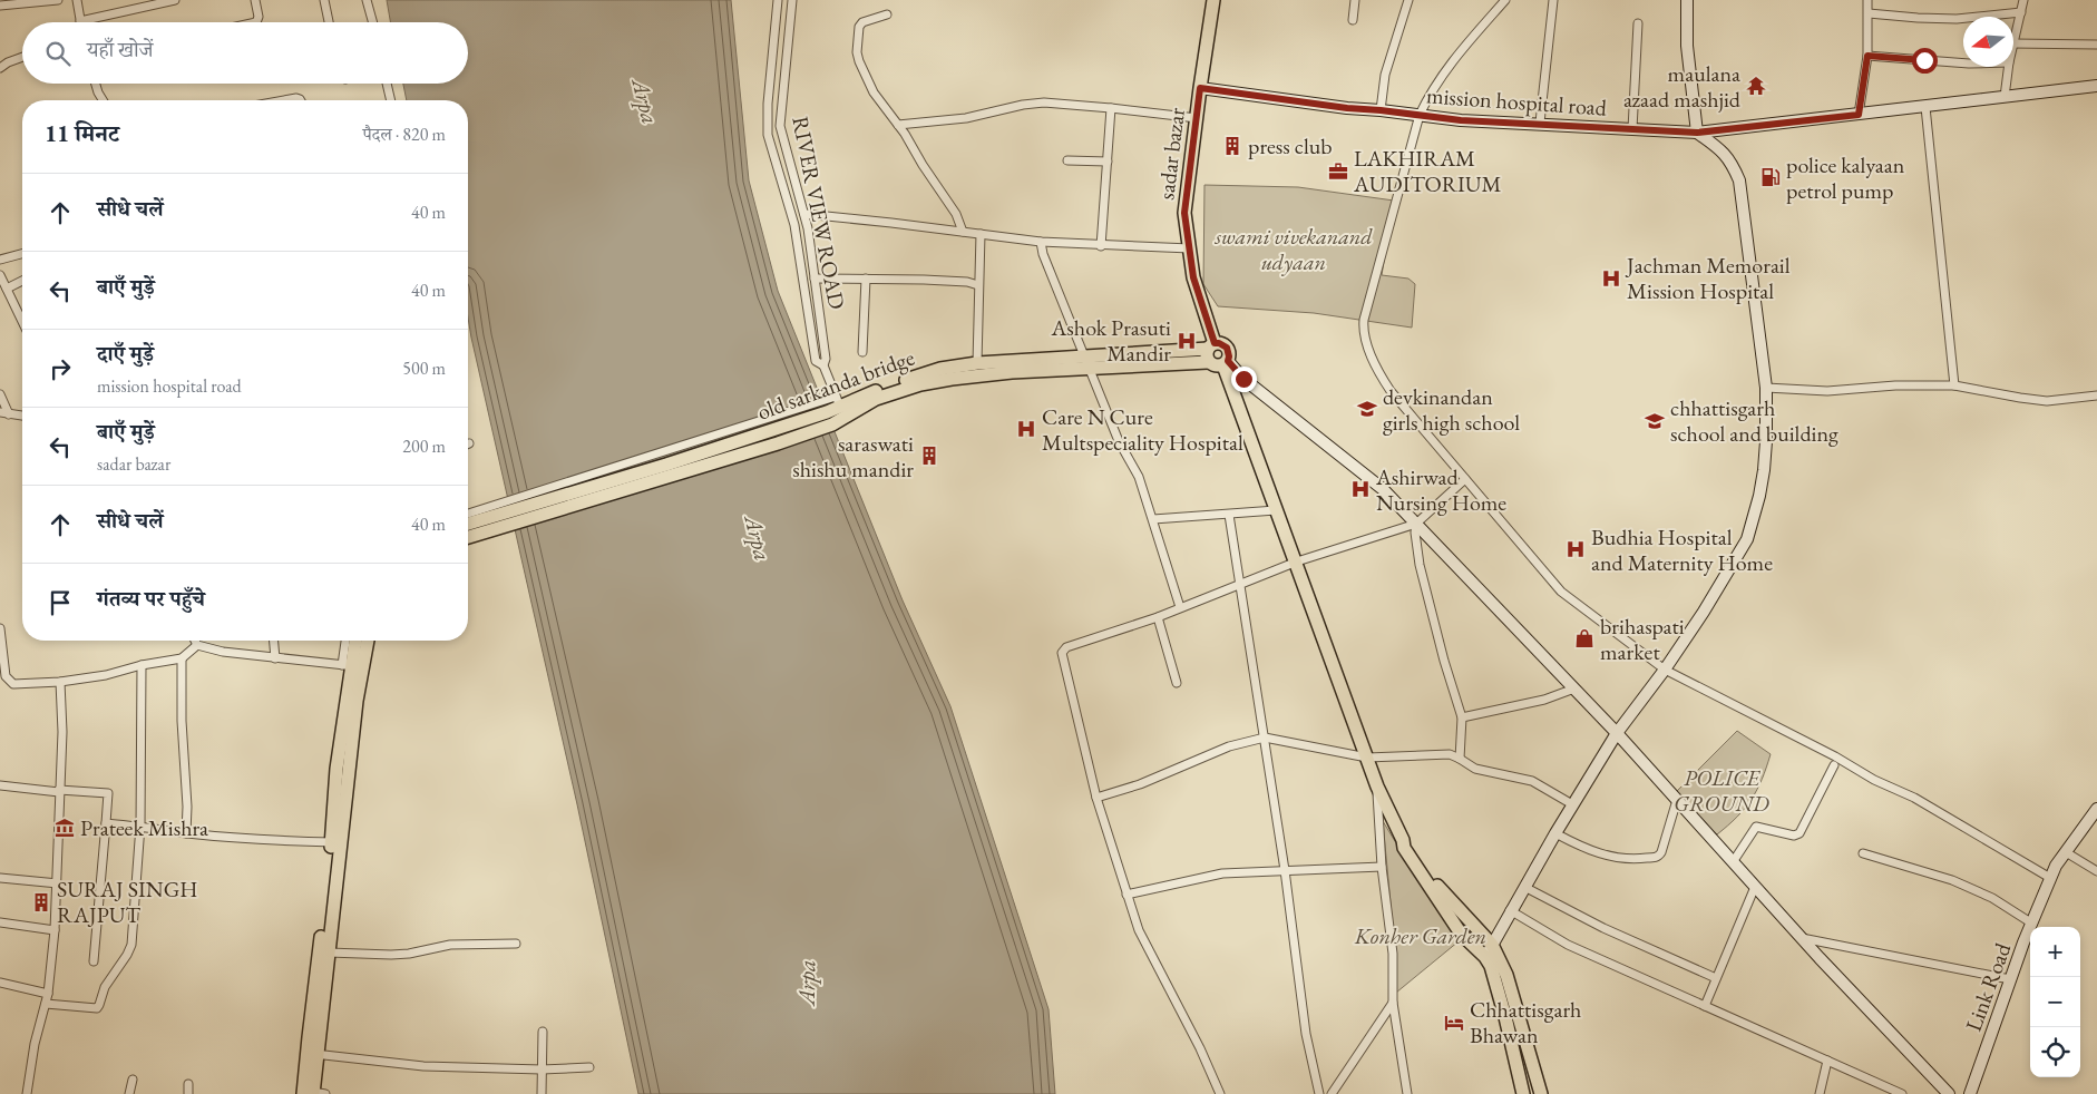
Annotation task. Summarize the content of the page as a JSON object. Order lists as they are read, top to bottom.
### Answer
{
  "streets": {
    "main road": ["sadar bazar", "old sarkanda bridge"],
    "street": ["mission hospital road", "RIVER VIEW ROAD", "Link Road"]
  },
  "crossings": [
    ["mission hospital road", "sadar bazar"],
    ["sadar bazar", "old sarkanda bridge"],
    ["RIVER VIEW ROAD", "old sarkanda bridge"]
  ],
  "water": ["Arpa"],
  "parks": ["swami vivekanand udyaan", "POLICE GROUND", "Konher Garden"],
  "places": {
    "temple": ["maulana azaad mashjid"],
    "building": ["press club", "saraswati shishu mandir", "SURAJ SINGH RAJPUT"],
    "office": ["LAKHIRAM AUDITORIUM"],
    "fuel station": ["police kalyaan petrol pump"],
    "hospital": [
      "Jachman Memorail Mission Hospital",
      "Ashok Prasuti Mandir",
      "Care N Cure Multspeciality Hospital",
      "Ashirwad Nursing Home",
      "Budhia Hospital and Maternity Home"
    ],
    "school or university": ["devkinandan girls high school", "chhattisgarh school and building"],
    "shop": ["brihaspati market"],
    "museum": ["Prateek Mishra"],
    "hotel": ["Chhattisgarh Bhawan"]
  },
  "north": "left",
  "page": {
    "search": "यहाँ खोजें",
    "heading": ["11 मिनट", "पैदल · 820 m"],
    "list": [
      ["सीधे चलें", "40 m"],
      ["बाएँ मुड़ें", "40 m"],
      ["दाएँ मुड़ें", "mission hospital road", "500 m"],
      ["बाएँ मुड़ें", "sadar bazar", "200 m"],
      ["सीधे चलें", "40 m"],
      "गंतव्य पर पहुँचे"
    ],
    "map_buttons": ["+", "−"]
  }
}
